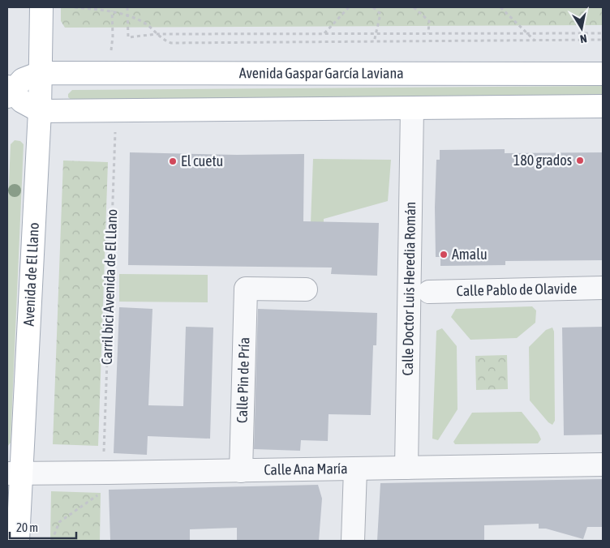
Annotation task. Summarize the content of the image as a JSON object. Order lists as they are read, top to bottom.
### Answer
{
  "streets": {
    "main road": ["Avenida Gaspar García Laviana", "Avenida de El Llano"],
    "street": [
      "Calle Doctor Luis Heredia Román",
      "Calle Pablo de Olavide",
      "Calle Pin de Pría",
      "Calle Ana María"
    ],
    "path": ["Carril bici Avenida de El Llano"]
  },
  "crossings": [
    ["Avenida Gaspar García Laviana", "Avenida de El Llano"],
    ["Avenida de El Llano", "Calle Ana María"],
    ["Carril bici Avenida de El Llano", "Calle Ana María"],
    ["Calle Doctor Luis Heredia Román", "Calle Ana María"],
    ["Calle Pin de Pría", "Calle Ana María"]
  ],
  "places": ["180 grados", "El cuetu", "Amalu"],
  "scale_bar": "20 m",
  "north": "bottom"
}
